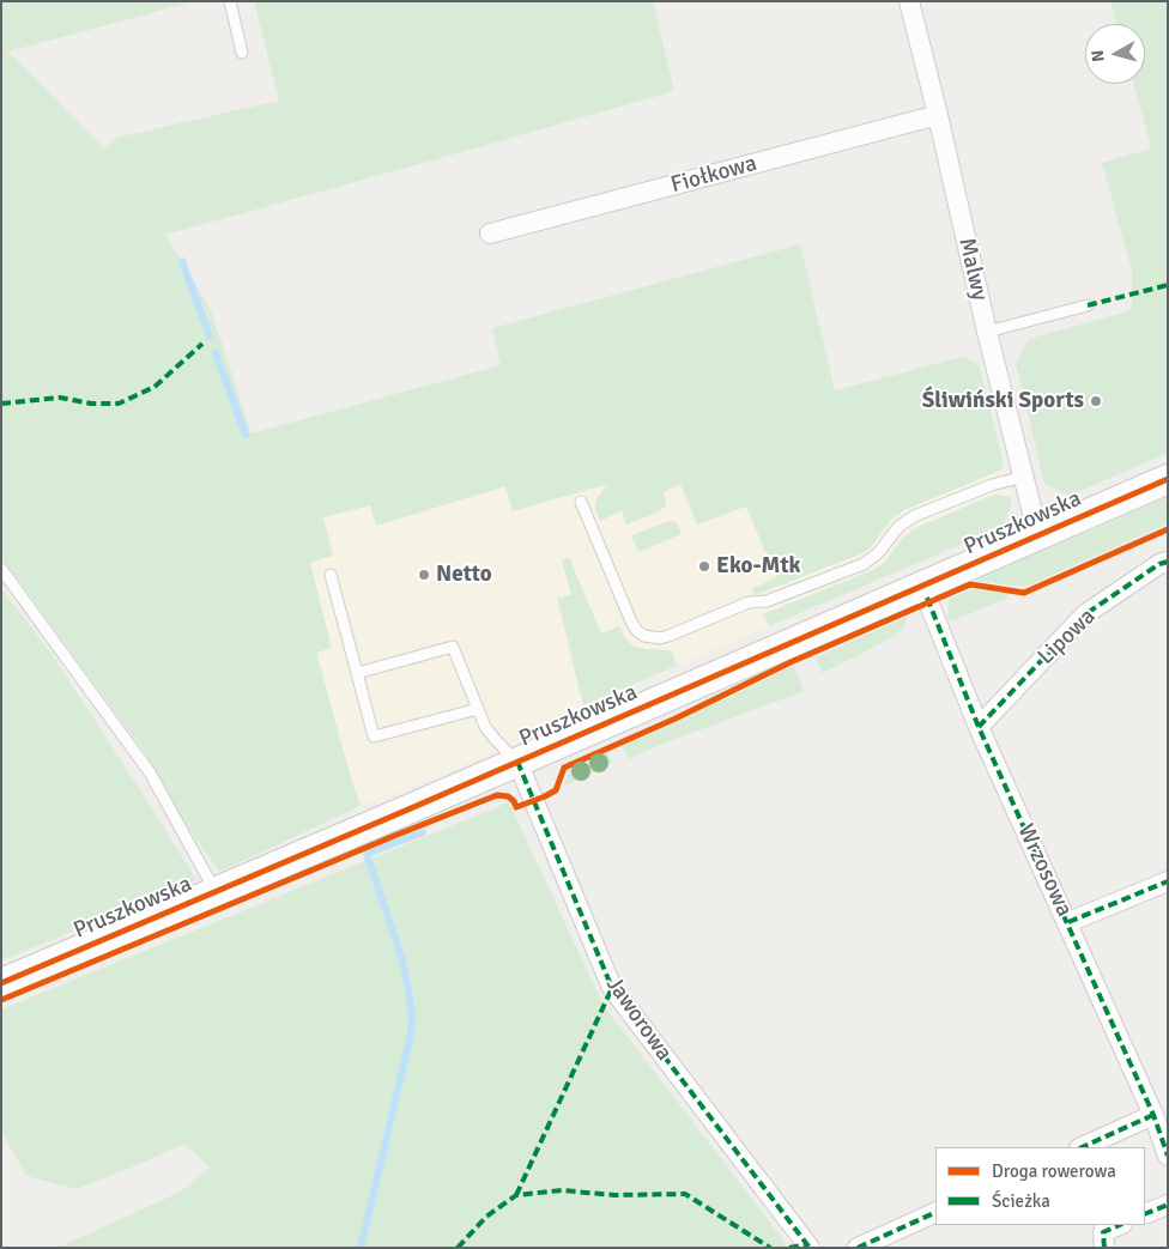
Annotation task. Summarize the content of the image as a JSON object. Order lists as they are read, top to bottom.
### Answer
{
  "streets": {
    "street": [
      "Fiołkowa",
      "Malwy",
      "Pruszkowska",
      "Lipowa",
      "Wrzosowa",
      "Jaworowa"
    ]
  },
  "crossings": [
    ["Fiołkowa", "Malwy"],
    ["Malwy", "Pruszkowska"],
    ["Pruszkowska", "Wrzosowa"],
    ["Pruszkowska", "Jaworowa"],
    ["Lipowa", "Wrzosowa"]
  ],
  "places": ["Śliwiński Sports", "Eko-Mtk", "Netto"],
  "legend": ["Droga rowerowa", "Ścieżka"],
  "north": "left"
}
